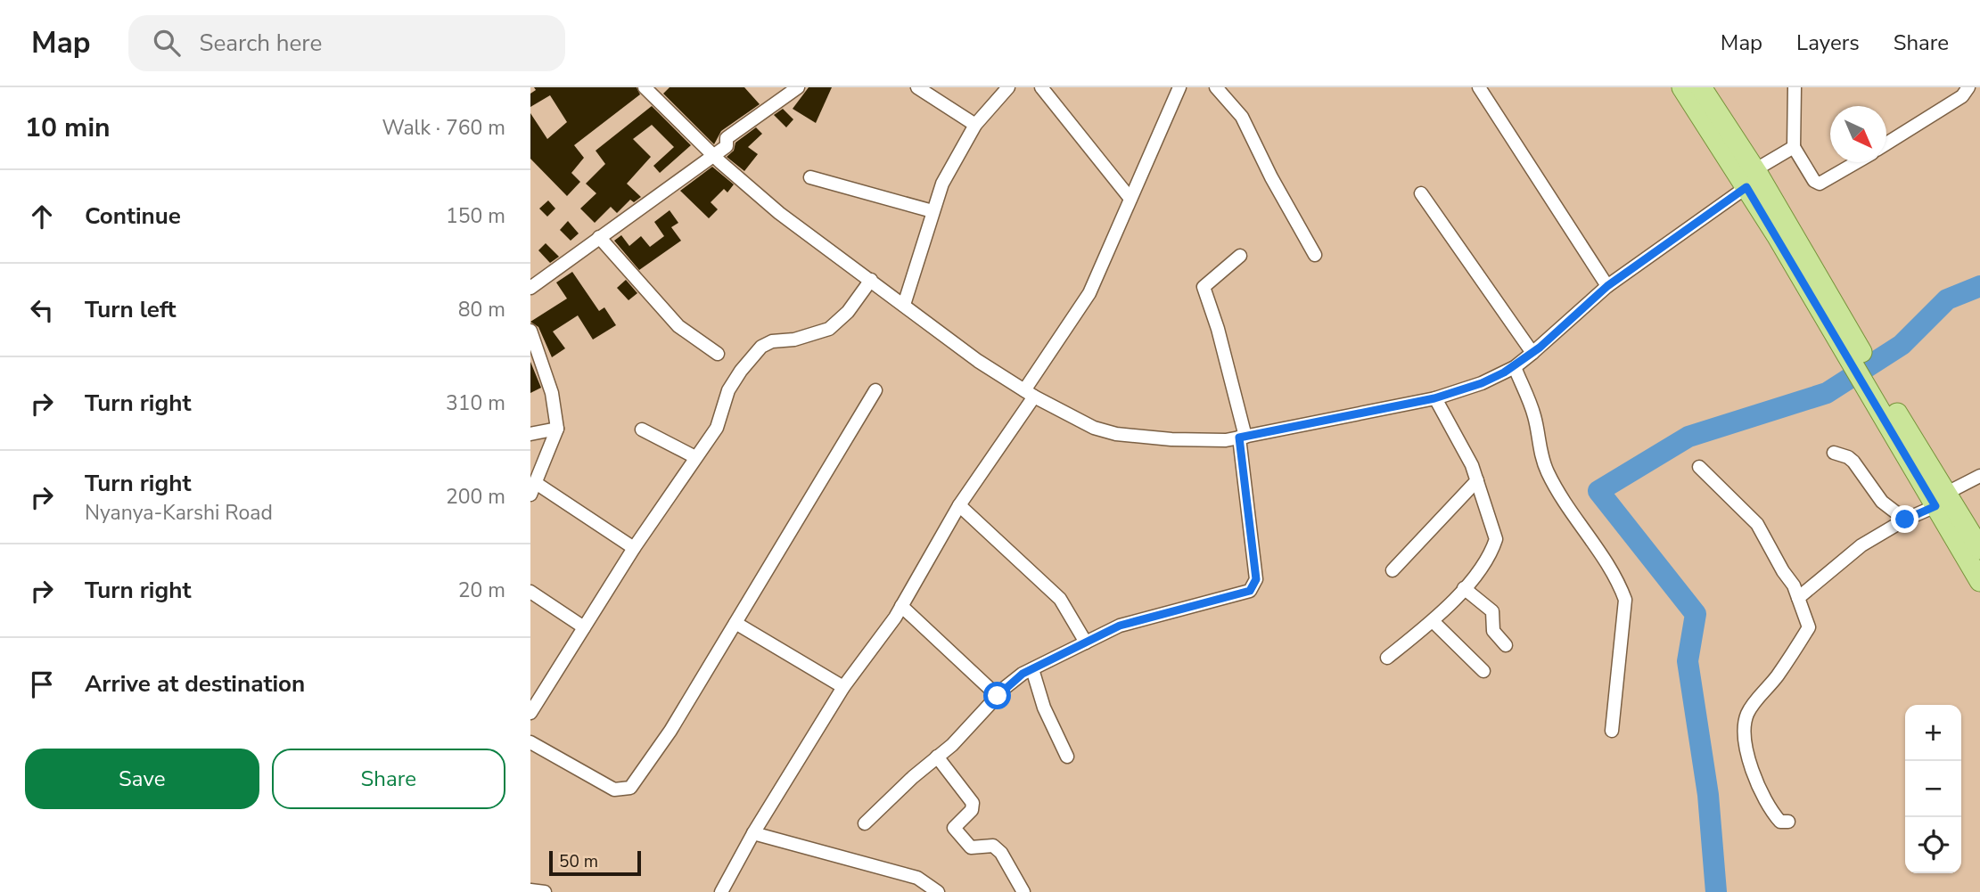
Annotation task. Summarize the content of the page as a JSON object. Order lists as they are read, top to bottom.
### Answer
{
  "scale_bar": "50 m",
  "north": "bottom right",
  "page": {
    "header": "Map",
    "search": "Search here",
    "nav": ["Map", "Layers", "Share"],
    "heading": ["10 min", "Walk · 760 m"],
    "list": [
      ["Continue", "150 m"],
      ["Turn left", "80 m"],
      ["Turn right", "310 m"],
      ["Turn right", "Nyanya-Karshi Road", "200 m"],
      ["Turn right", "20 m"],
      "Arrive at destination"
    ],
    "map_buttons": ["+", "−"],
    "buttons": ["Save", "Share"],
    "scale": "50 m"
  }
}
